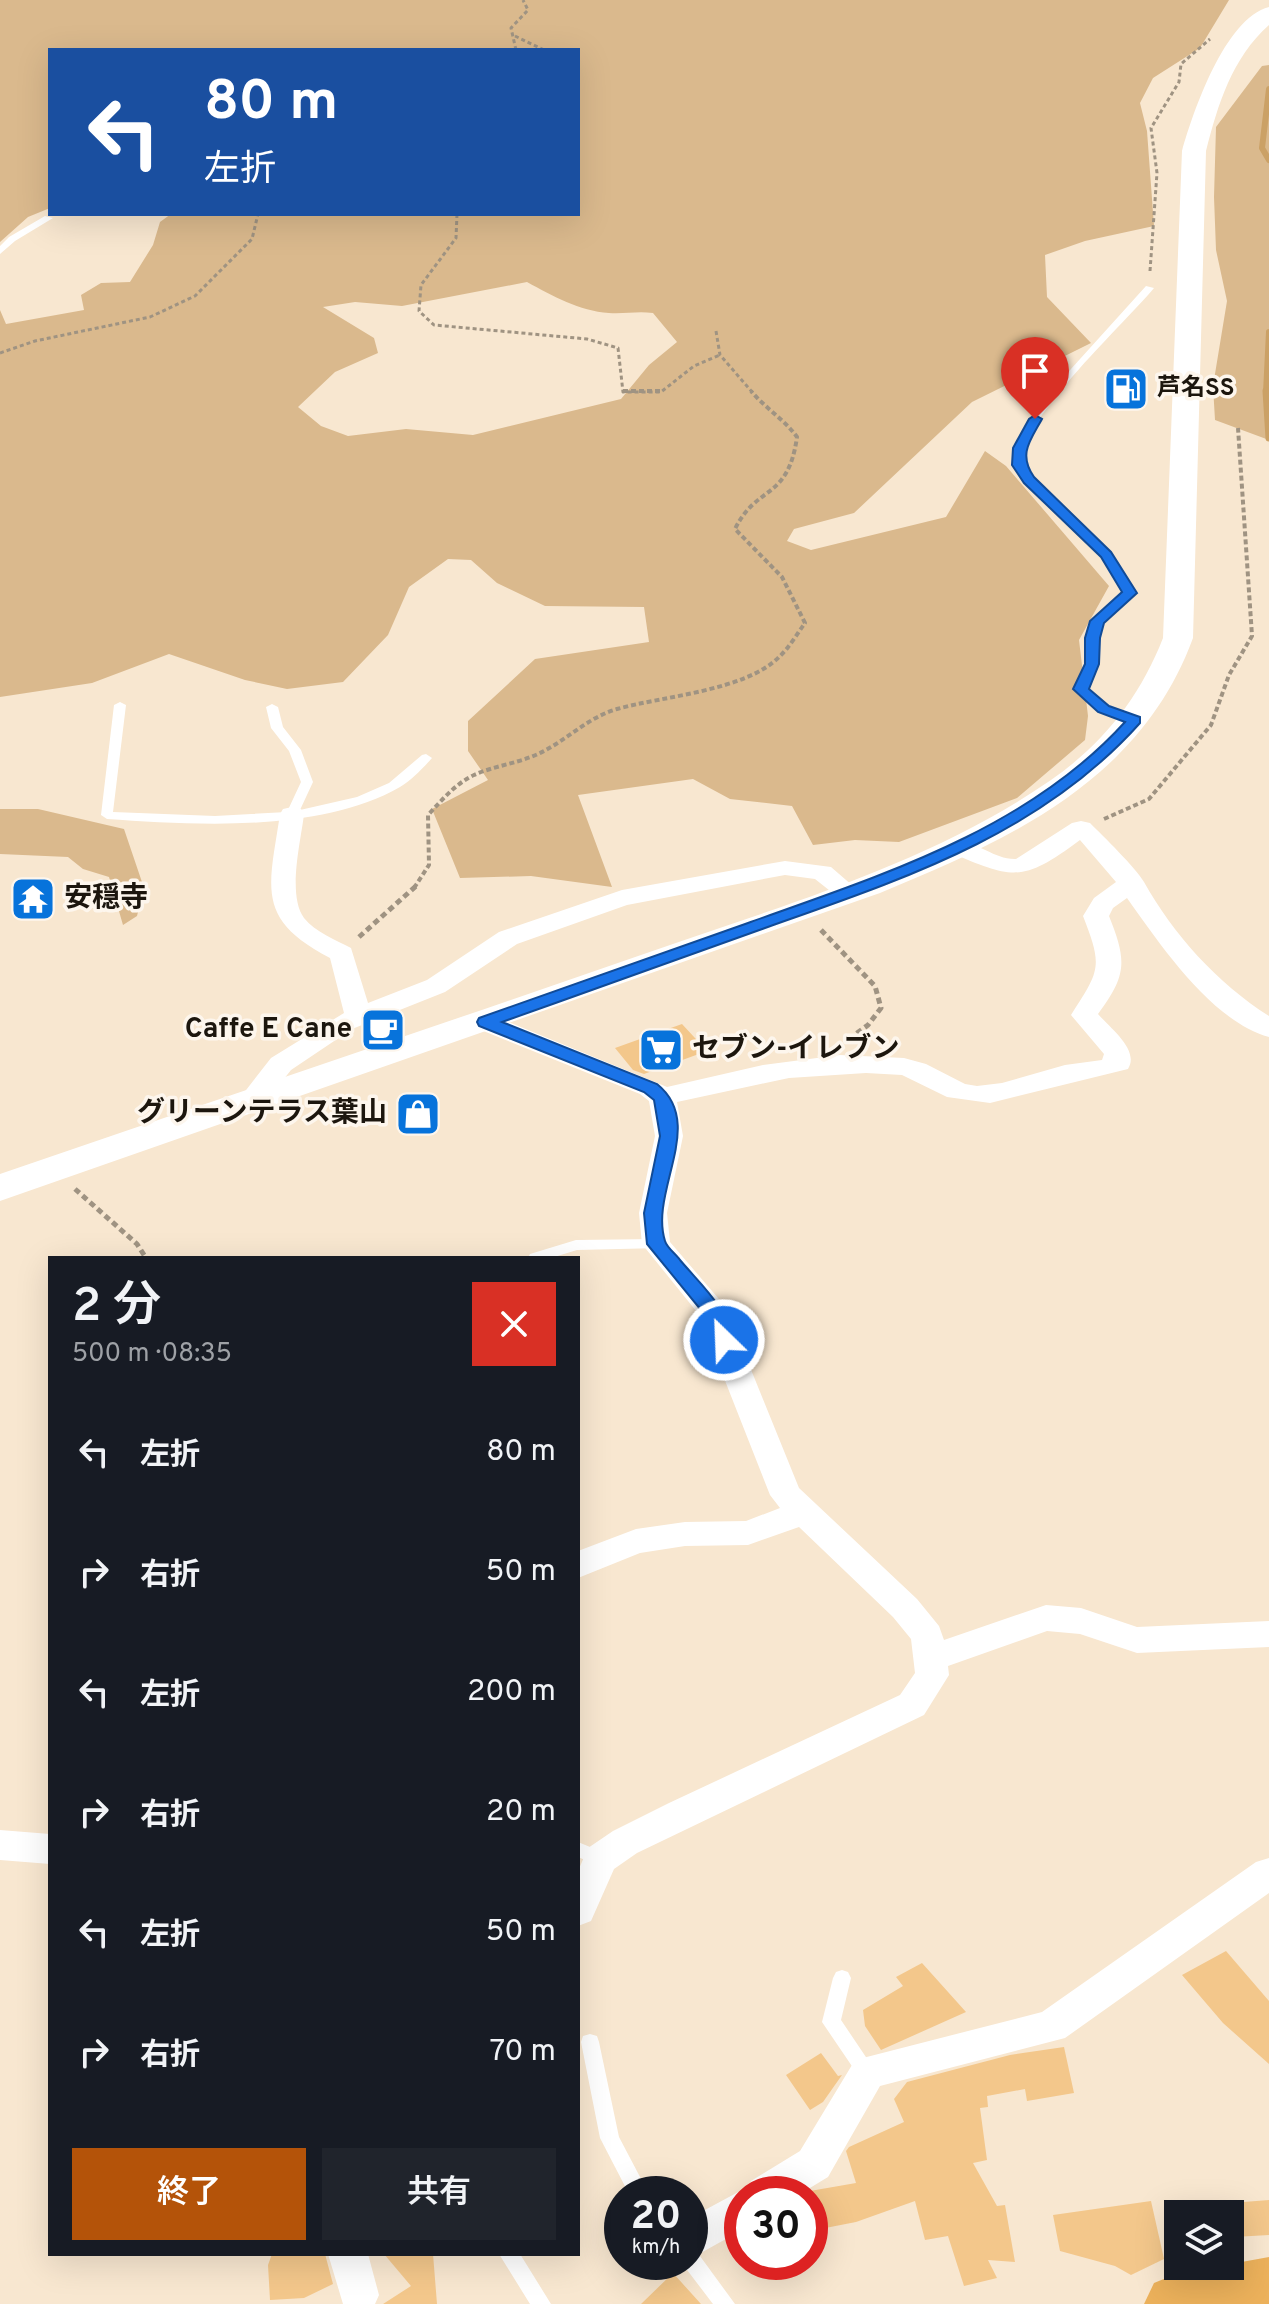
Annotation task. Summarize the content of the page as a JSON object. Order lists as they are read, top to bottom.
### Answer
{
  "places": {
    "fuel station": ["芦名SS"],
    "temple": ["安穏寺"],
    "cafe": ["Caffe E Cane"],
    "supermarket": ["セブン-イレブン"],
    "shop": ["グリーンテラス葉山"]
  },
  "page": {
    "turn": ["80 m", "左折"],
    "heading": ["2 分", "500 m · 08:35"],
    "list": [
      {
        "name": "左折",
        "value": "80 m"
      },
      {
        "name": "右折",
        "value": "50 m"
      },
      {
        "name": "左折",
        "value": "200 m"
      },
      {
        "name": "右折",
        "value": "20 m"
      },
      {
        "name": "左折",
        "value": "50 m"
      },
      {
        "name": "右折",
        "value": "70 m"
      }
    ],
    "buttons": ["終了", "共有"],
    "speed": "20 km/h",
    "limit": "30"
  }
}
